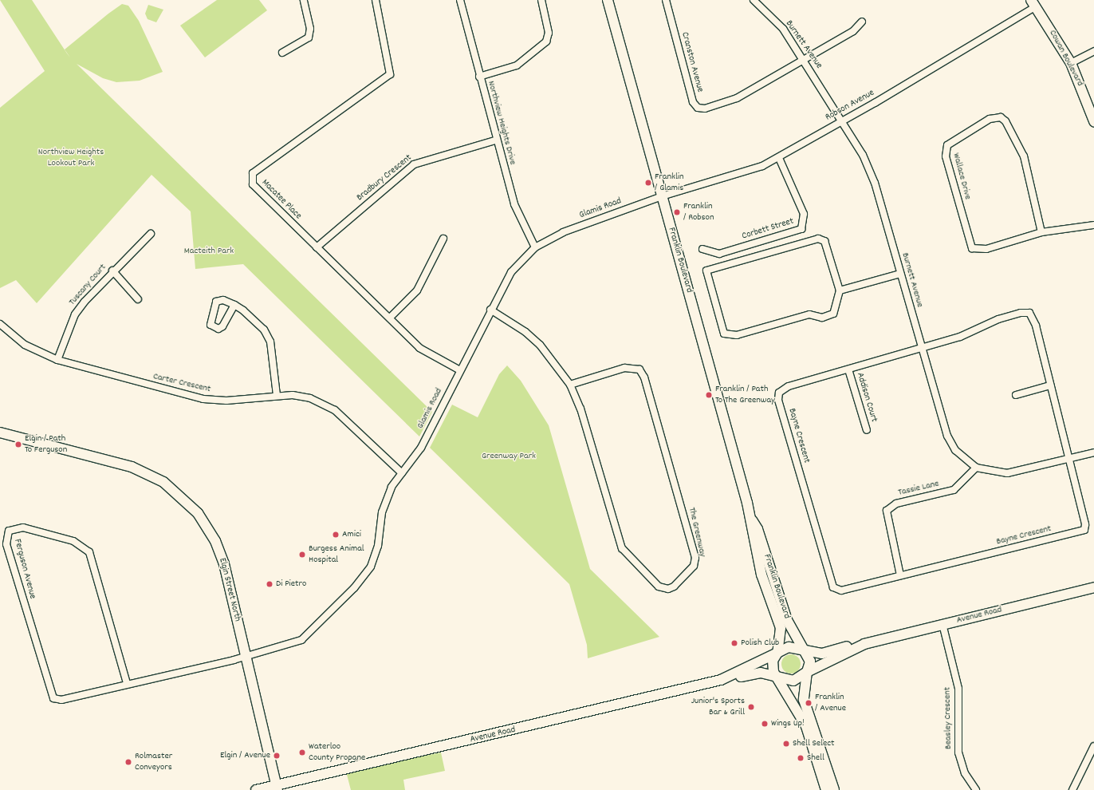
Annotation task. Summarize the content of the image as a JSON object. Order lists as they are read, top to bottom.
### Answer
{
  "streets": {
    "street": [
      "Burnett Avenue",
      "Cowan Boulevard",
      "Cranston Avenue",
      "Robson Avenue",
      "Northview Heights Drive",
      "Wallace Drive",
      "Bradbury Crescent",
      "Macatee Place",
      "Glamis Road",
      "Corbett Street",
      "Franklin Boulevard",
      "Tuscany Court",
      "Carter Crescent",
      "Addison Court",
      "Bayne Crescent",
      "Tassie Lane",
      "The Greenway",
      "Ferguson Avenue",
      "Elgin Street North",
      "Avenue Road",
      "Beasley Crescent"
    ]
  },
  "crossings": [
    ["Burnett Avenue", "Cranston Avenue"],
    ["Burnett Avenue", "Robson Avenue"],
    ["Burnett Avenue", "Bayne Crescent"],
    ["Burnett Avenue", "Tassie Lane"],
    ["Cowan Boulevard", "Robson Avenue"],
    ["Robson Avenue", "Glamis Road"],
    ["Robson Avenue", "Corbett Street"],
    ["Robson Avenue", "Franklin Boulevard"],
    ["Northview Heights Drive", "Bradbury Crescent"],
    ["Northview Heights Drive", "Glamis Road"],
    ["Bradbury Crescent", "Macatee Place"],
    ["Macatee Place", "Glamis Road"],
    ["Glamis Road", "Franklin Boulevard"],
    ["Glamis Road", "Carter Crescent"],
    ["Glamis Road", "The Greenway"],
    ["Glamis Road", "Ferguson Avenue"],
    ["Glamis Road", "Elgin Street North"],
    ["Franklin Boulevard", "Avenue Road"],
    ["Tuscany Court", "Carter Crescent"],
    ["Addison Court", "Bayne Crescent"],
    ["Bayne Crescent", "Tassie Lane"],
    ["Ferguson Avenue", "Elgin Street North"],
    ["Elgin Street North", "Avenue Road"],
    ["Avenue Road", "Beasley Crescent"]
  ],
  "parks": ["Northview Heights Lookout Park", "Macteith Park", "Greenway Park"],
  "places": [
    "Franklin / Glamis",
    "Franklin / Robson",
    "Franklin / Path To The Greenway",
    "Elgin / Path To Ferguson",
    "Amici",
    "Burgess Animal Hospital",
    "Di Pietro",
    "Polish Club",
    "Franklin / Avenue",
    "Junior's Sports Bar & Grill",
    "Wings Up!",
    "Shell Select",
    "Waterloo County Propane",
    "Elgin / Avenue",
    "Shell",
    "Rolmaster Conveyors"
  ]
}
